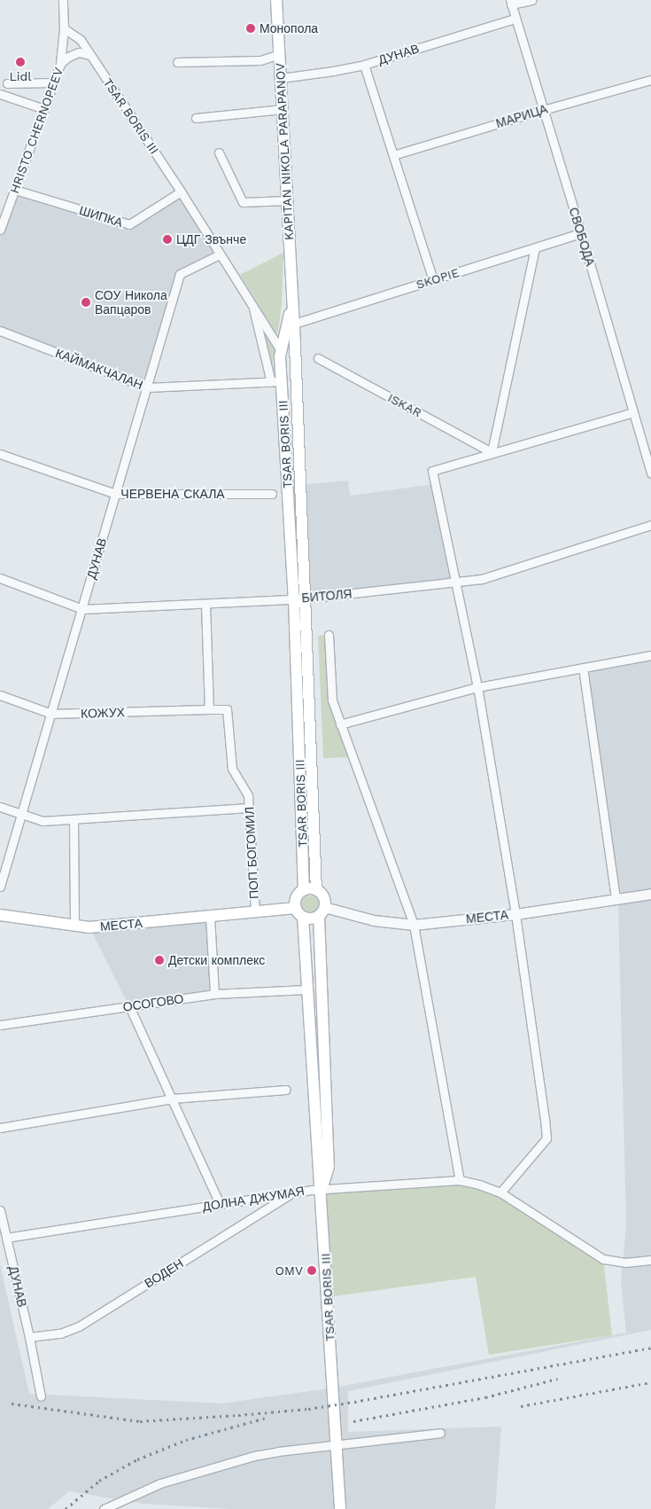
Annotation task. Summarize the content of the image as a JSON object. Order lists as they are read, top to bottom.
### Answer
{
  "streets": {
    "main road": ["TSAR BORIS III", "KAPITAN NIKOLA PARAPANOV", "МЕСТА"],
    "street": [
      "ДУНАВ",
      "МАРИЦА",
      "HRISTO CHERNOPEEV",
      "ШИПКА",
      "СВОБОДА",
      "SKOPIE",
      "КАЙМАКЧАЛАН",
      "ISKAR",
      "ЧЕРВЕНА СКАЛА",
      "БИТОЛЯ",
      "КОЖУХ",
      "ПОП БОГОМИЛ",
      "ОСОГОВО",
      "ДОЛНА ДЖУМАЯ",
      "ВОДЕН"
    ]
  },
  "crossings": [
    ["ДУНАВ", "TSAR BORIS III"],
    ["ДУНАВ", "KAPITAN NIKOLA PARAPANOV"],
    ["ДУНАВ", "СВОБОДА"],
    ["ДУНАВ", "КАЙМАКЧАЛАН"],
    ["ДУНАВ", "ЧЕРВЕНА СКАЛА"],
    ["ДУНАВ", "БИТОЛЯ"],
    ["ДУНАВ", "КОЖУХ"],
    ["ДУНАВ", "ДОЛНА ДЖУМАЯ"],
    ["ДУНАВ", "ВОДЕН"],
    ["TSAR BORIS III", "HRISTO CHERNOPEEV"],
    ["TSAR BORIS III", "KAPITAN NIKOLA PARAPANOV"],
    ["TSAR BORIS III", "ШИПКА"],
    ["TSAR BORIS III", "КАЙМАКЧАЛАН"],
    ["TSAR BORIS III", "БИТОЛЯ"],
    ["TSAR BORIS III", "МЕСТА"],
    ["TSAR BORIS III", "ОСОГОВО"],
    ["TSAR BORIS III", "ДОЛНА ДЖУМАЯ"],
    ["МАРИЦА", "СВОБОДА"],
    ["HRISTO CHERNOPEEV", "ШИПКА"],
    ["KAPITAN NIKOLA PARAPANOV", "SKOPIE"],
    ["СВОБОДА", "SKOPIE"],
    ["КОЖУХ", "ПОП БОГОМИЛ"],
    ["ПОП БОГОМИЛ", "МЕСТА"],
    ["ДОЛНА ДЖУМАЯ", "ВОДЕН"]
  ],
  "places": [
    "Монопола",
    "Lidl",
    "ЦДГ Звънче",
    "СОУ Никола Вапцаров",
    "Детски комплекс",
    "OMV"
  ]
}
